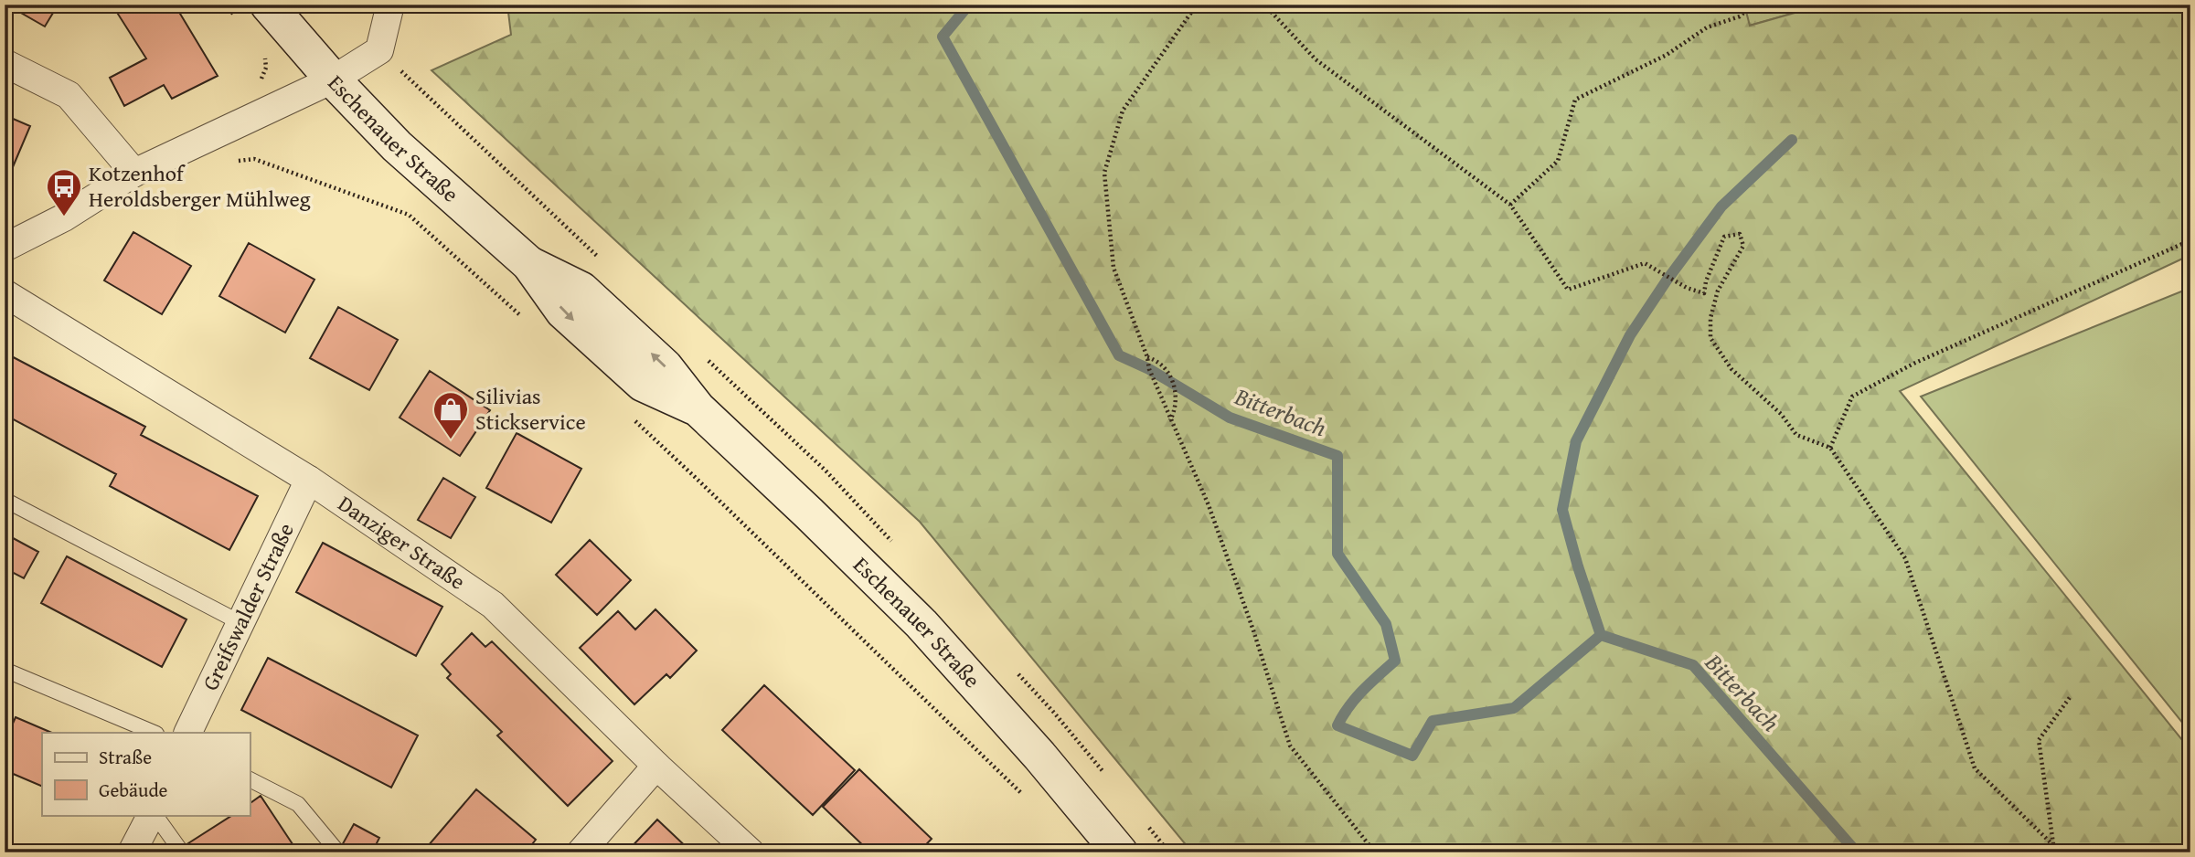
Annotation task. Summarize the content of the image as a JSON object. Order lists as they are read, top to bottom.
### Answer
{
  "streets": {
    "main road": ["Eschenauer Straße"],
    "street": ["Danziger Straße", "Greifswalder Straße"]
  },
  "crossings": [
    ["Danziger Straße", "Greifswalder Straße"]
  ],
  "water": ["Bitterbach"],
  "places": {
    "bus stop": ["Kotzenhof Heroldsberger Mühlweg"],
    "shop": ["Silivias Stickservice"]
  },
  "legend": ["Straße", "Gebäude"]
}
